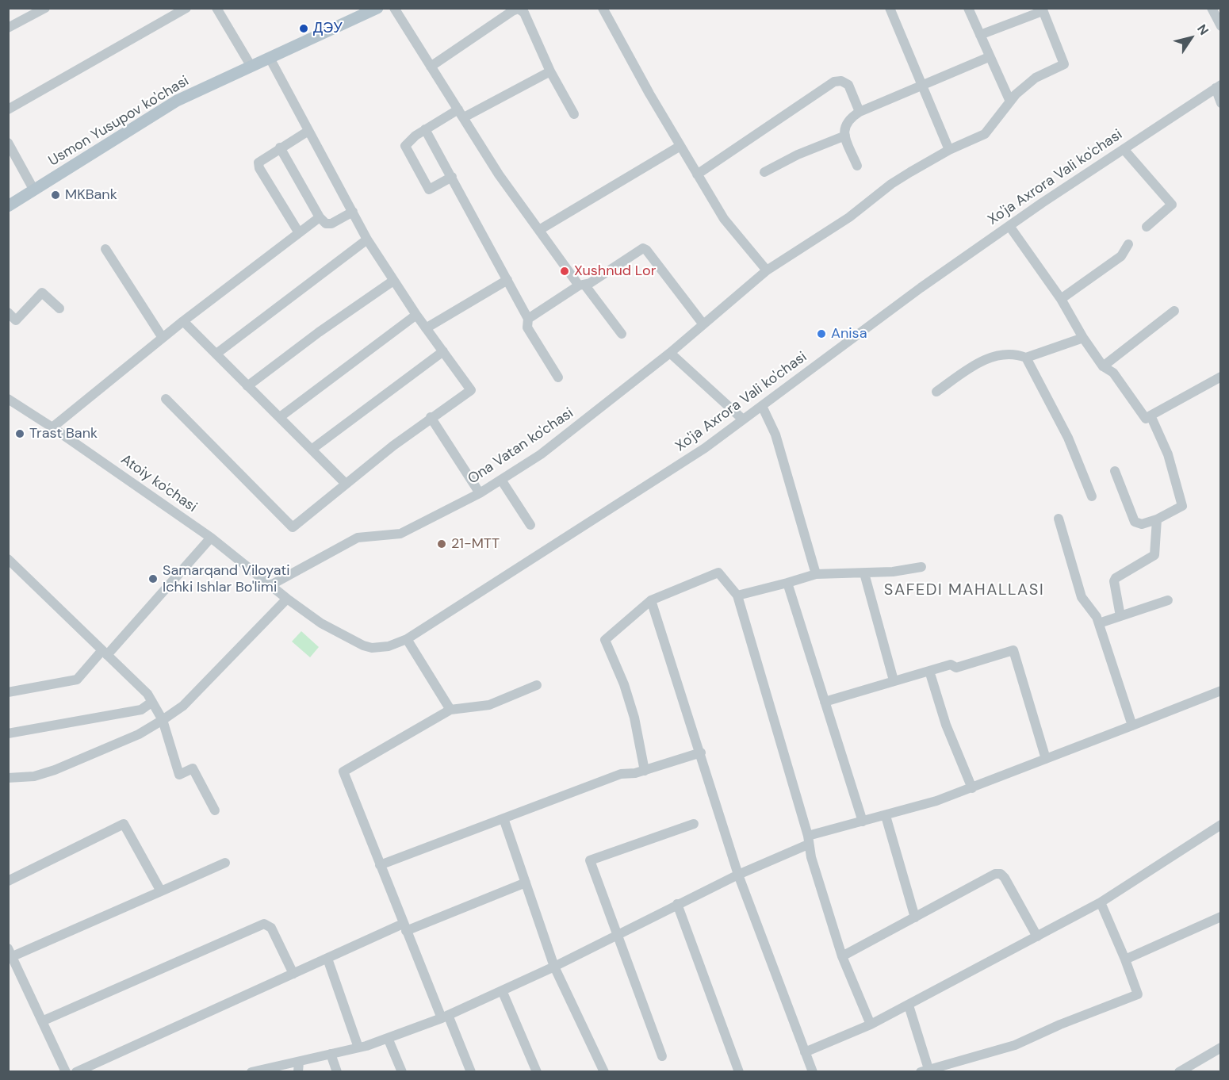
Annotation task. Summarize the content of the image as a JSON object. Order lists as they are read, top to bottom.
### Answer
{
  "streets": {
    "main road": ["Usmon Yusupov ko'chasi"],
    "street": ["Xo'ja Axrora Vali ko'chasi", "Ona Vatan ko'chasi", "Atoiy ko'chasi"]
  },
  "crossings": [
    ["Xo'ja Axrora Vali ko'chasi", "Atoiy ko'chasi"],
    ["Ona Vatan ko'chasi", "Atoiy ko'chasi"]
  ],
  "districts": ["SAFEDI MAHALLASI"],
  "places": [
    "ДЭУ",
    "MKBank",
    "Xushnud Lor",
    "Anisa",
    "Trast Bank",
    "21-MTT",
    "Samarqand Viloyati Ichki Ishlar Bo'limi"
  ],
  "north": "top right"
}
